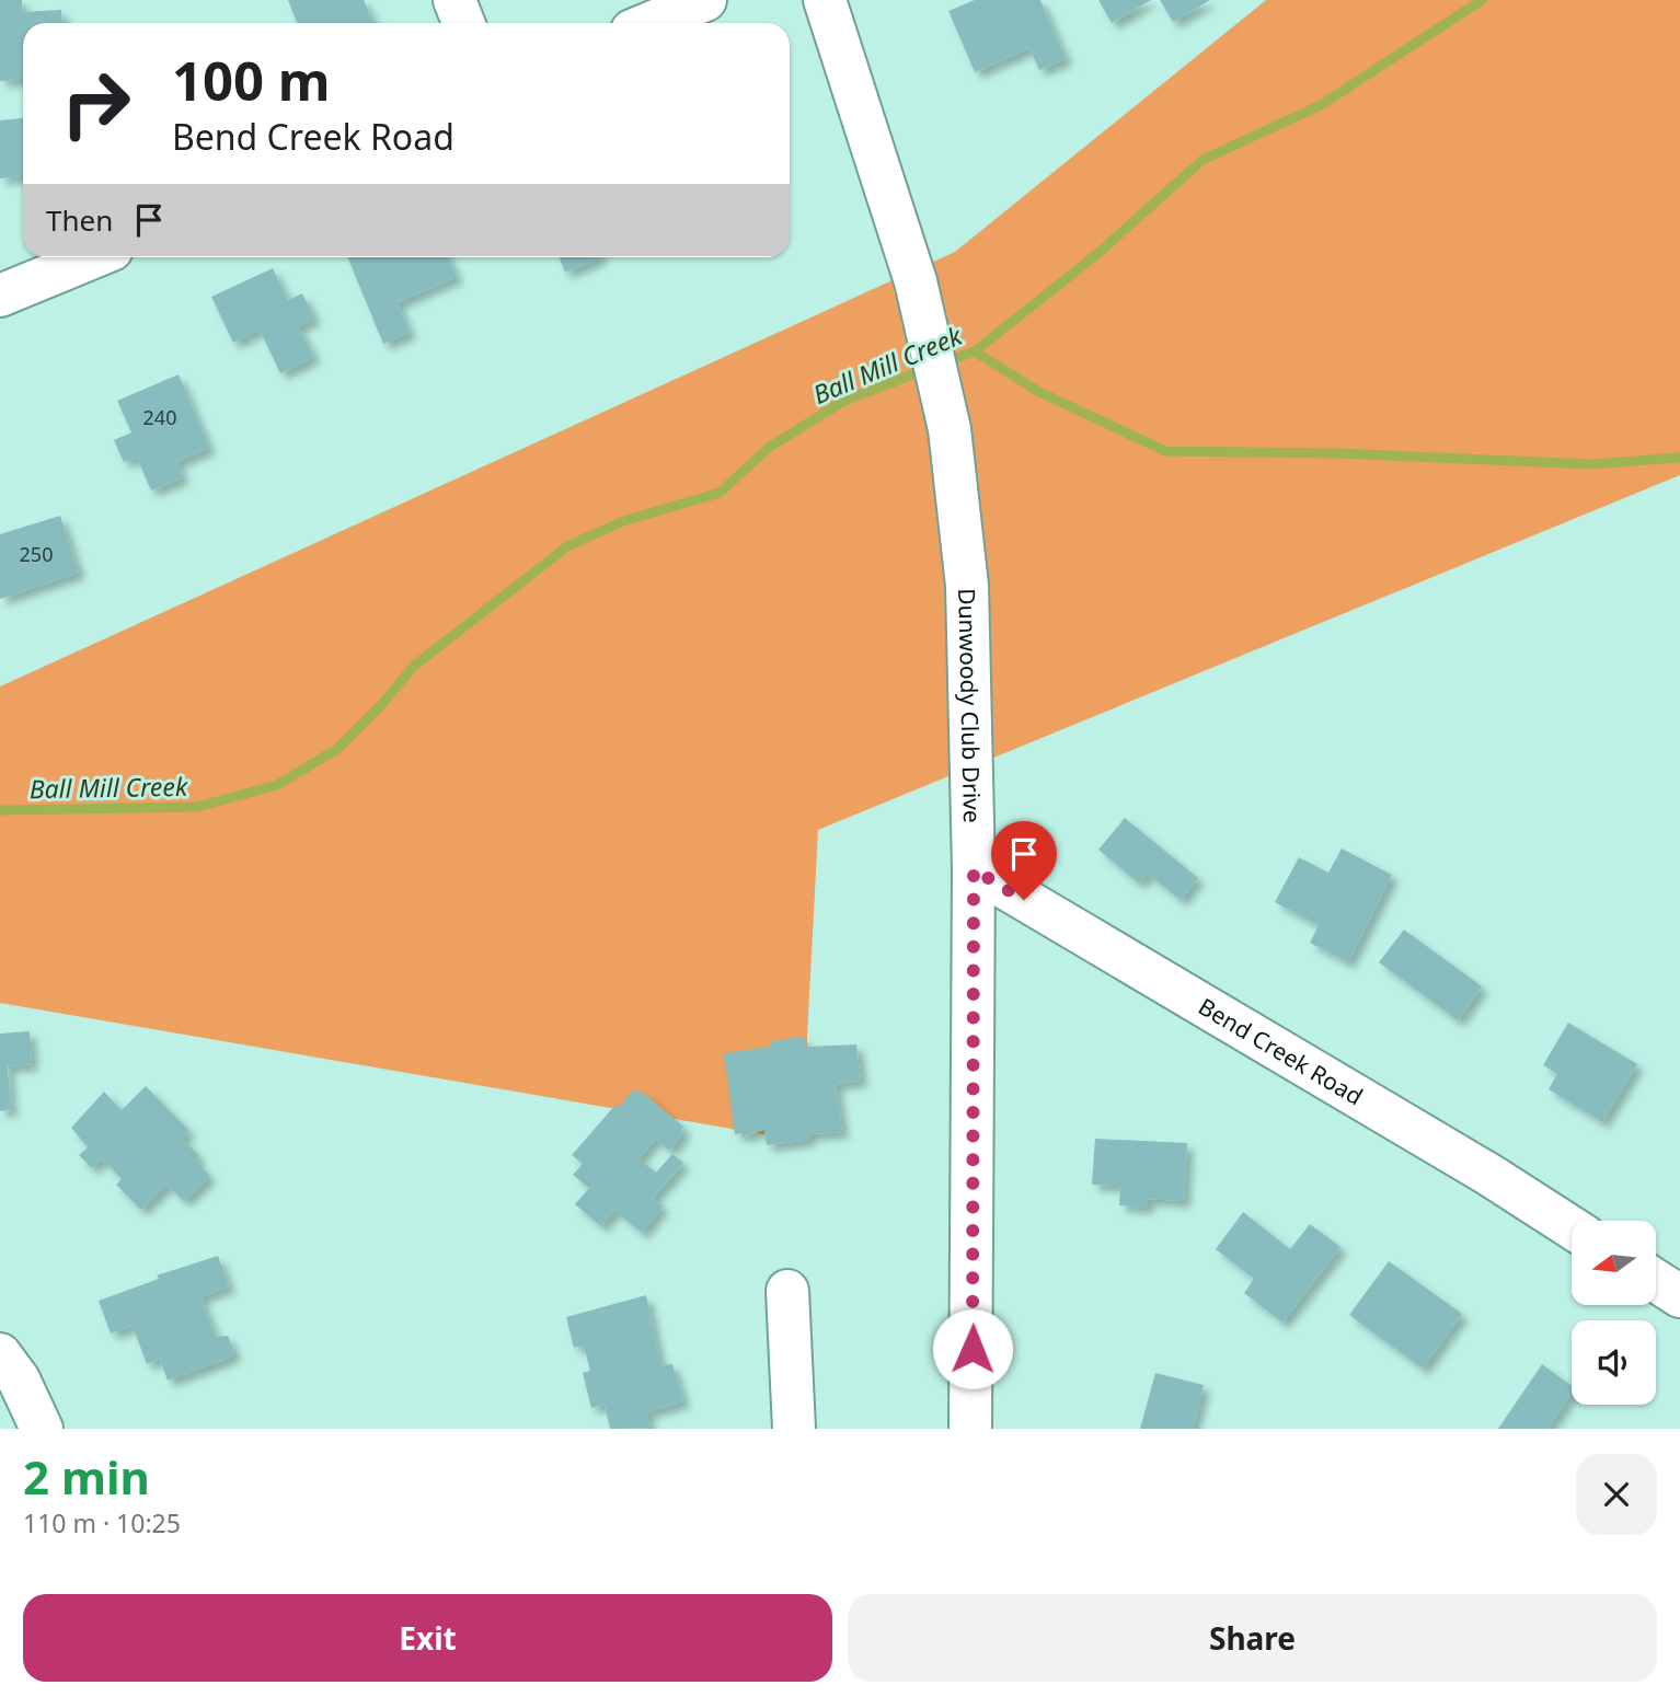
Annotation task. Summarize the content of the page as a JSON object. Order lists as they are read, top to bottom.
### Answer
{
  "streets": {
    "street": ["Dunwoody Club Drive", "Bend Creek Road"]
  },
  "crossings": [
    ["Dunwoody Club Drive", "Bend Creek Road"]
  ],
  "water": ["Ball Mill Creek"],
  "house_numbers": ["240", "250"],
  "north": "left",
  "page": {
    "turn": ["100 m", "Bend Creek Road"],
    "then": "Then",
    "heading": ["2 min", "110 m · 10:25"],
    "buttons": ["Exit", "Share"]
  }
}
